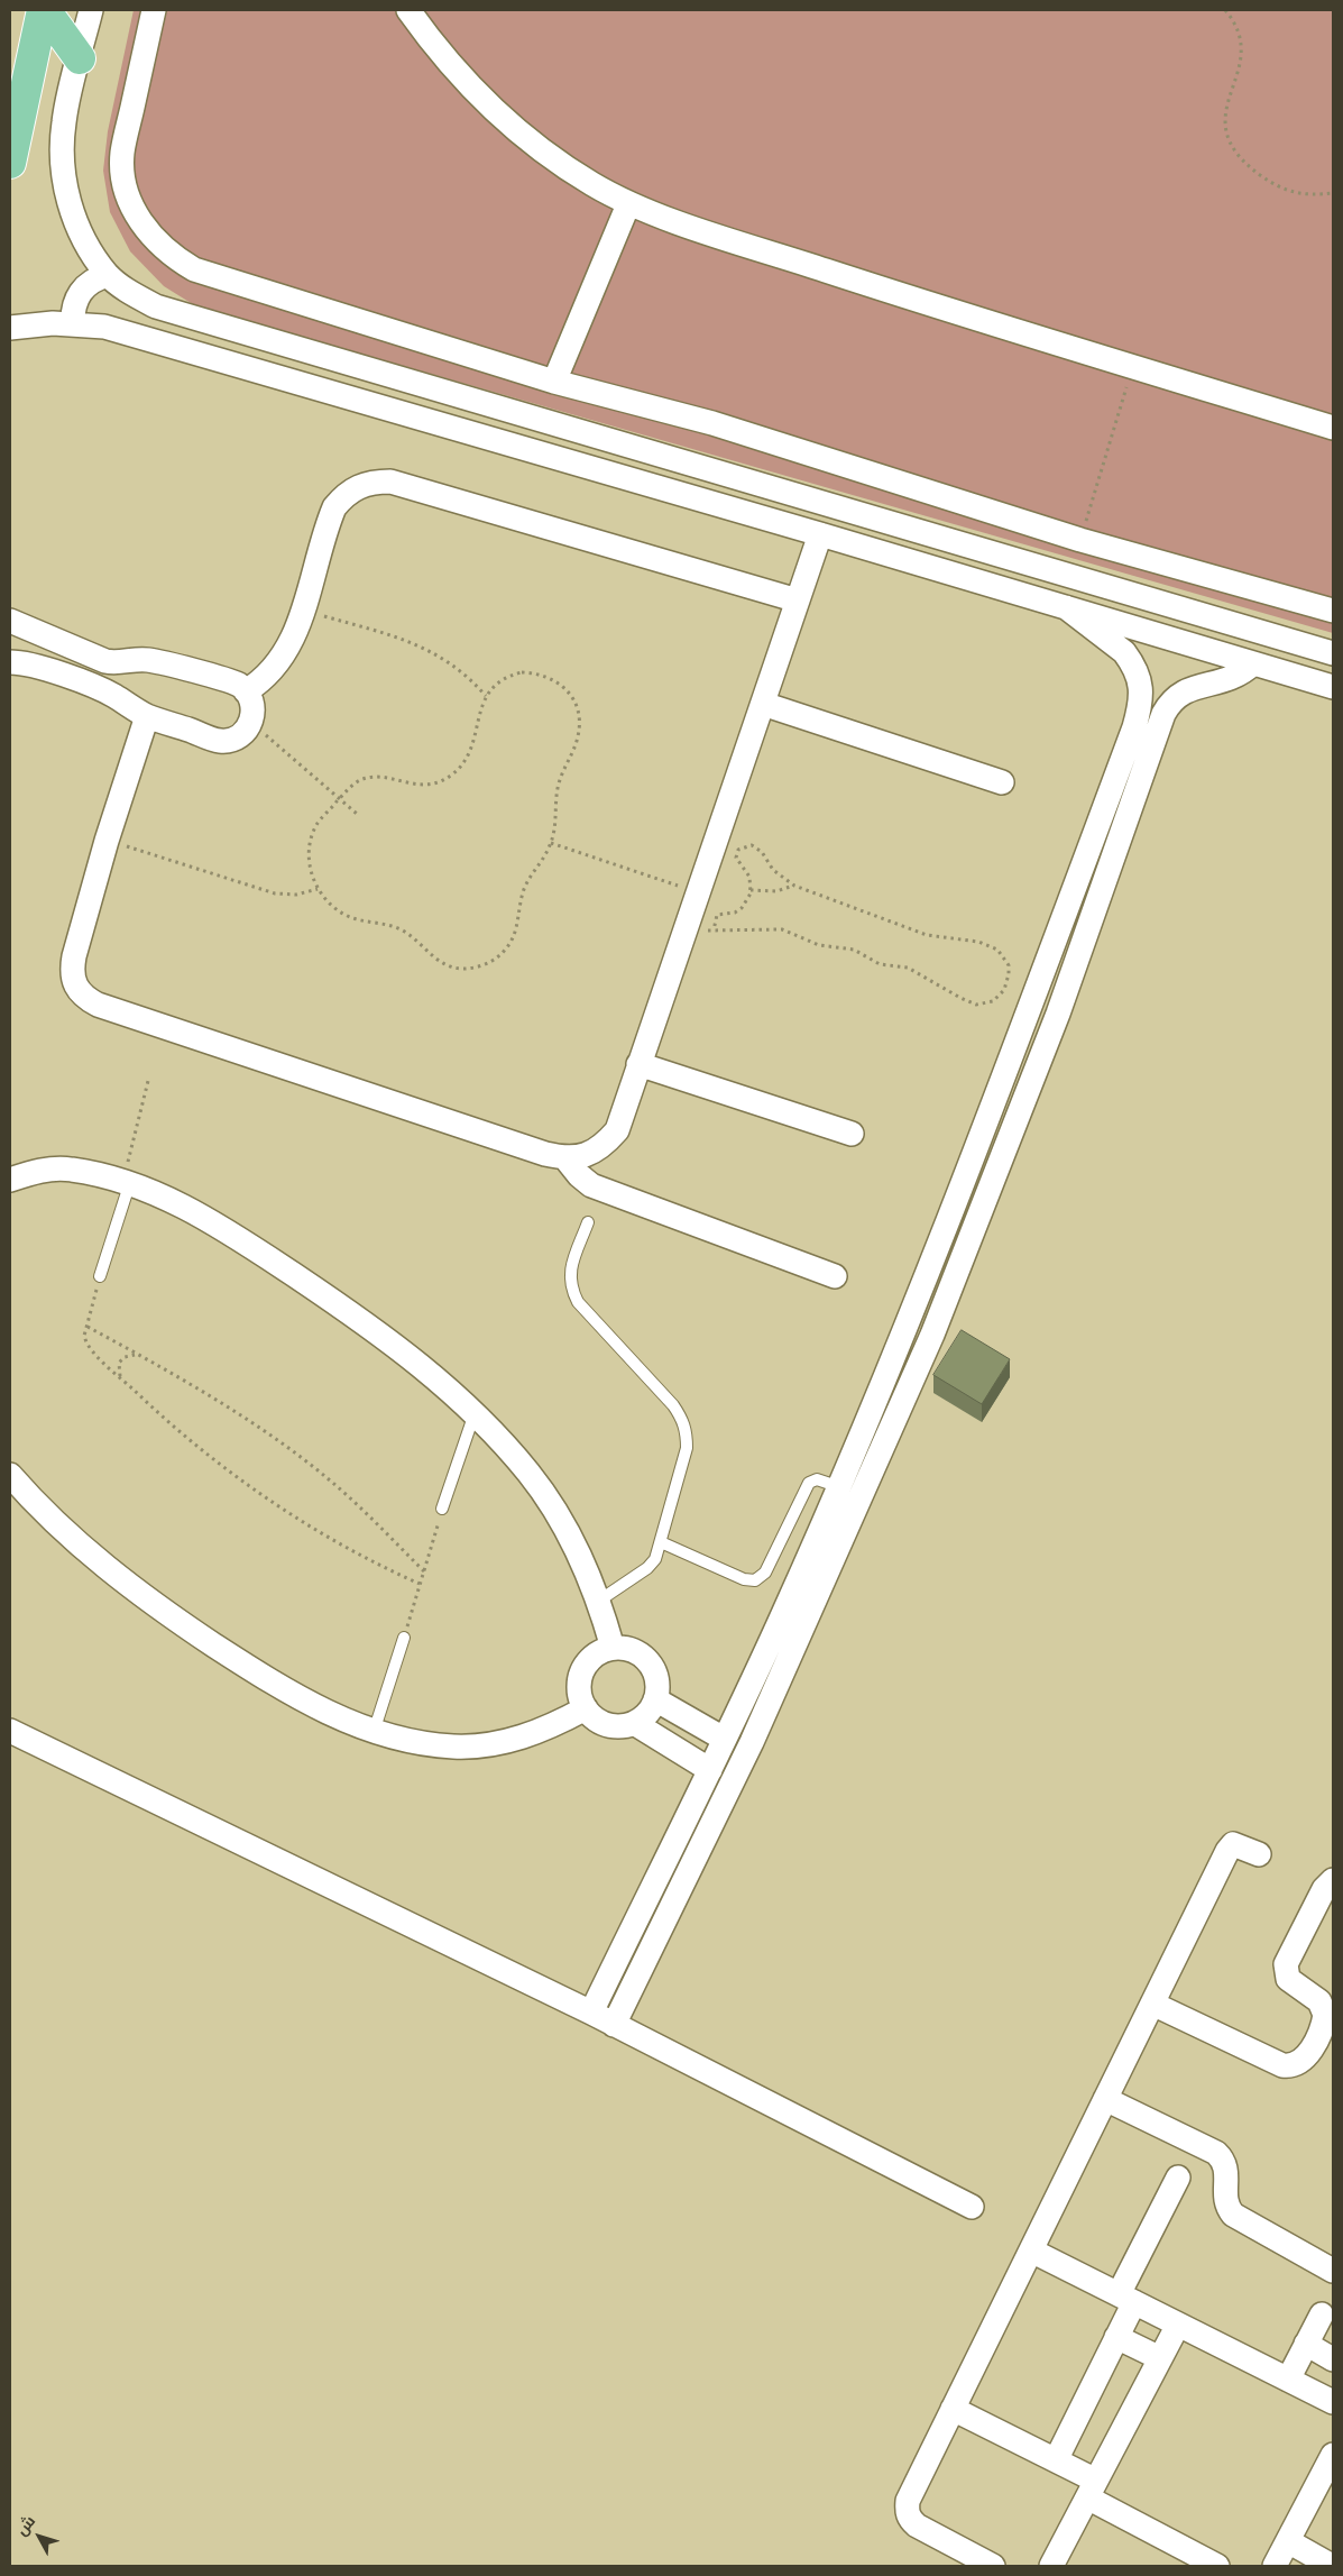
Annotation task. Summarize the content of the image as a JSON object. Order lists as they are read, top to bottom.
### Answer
{
  "north": "top left"
}
